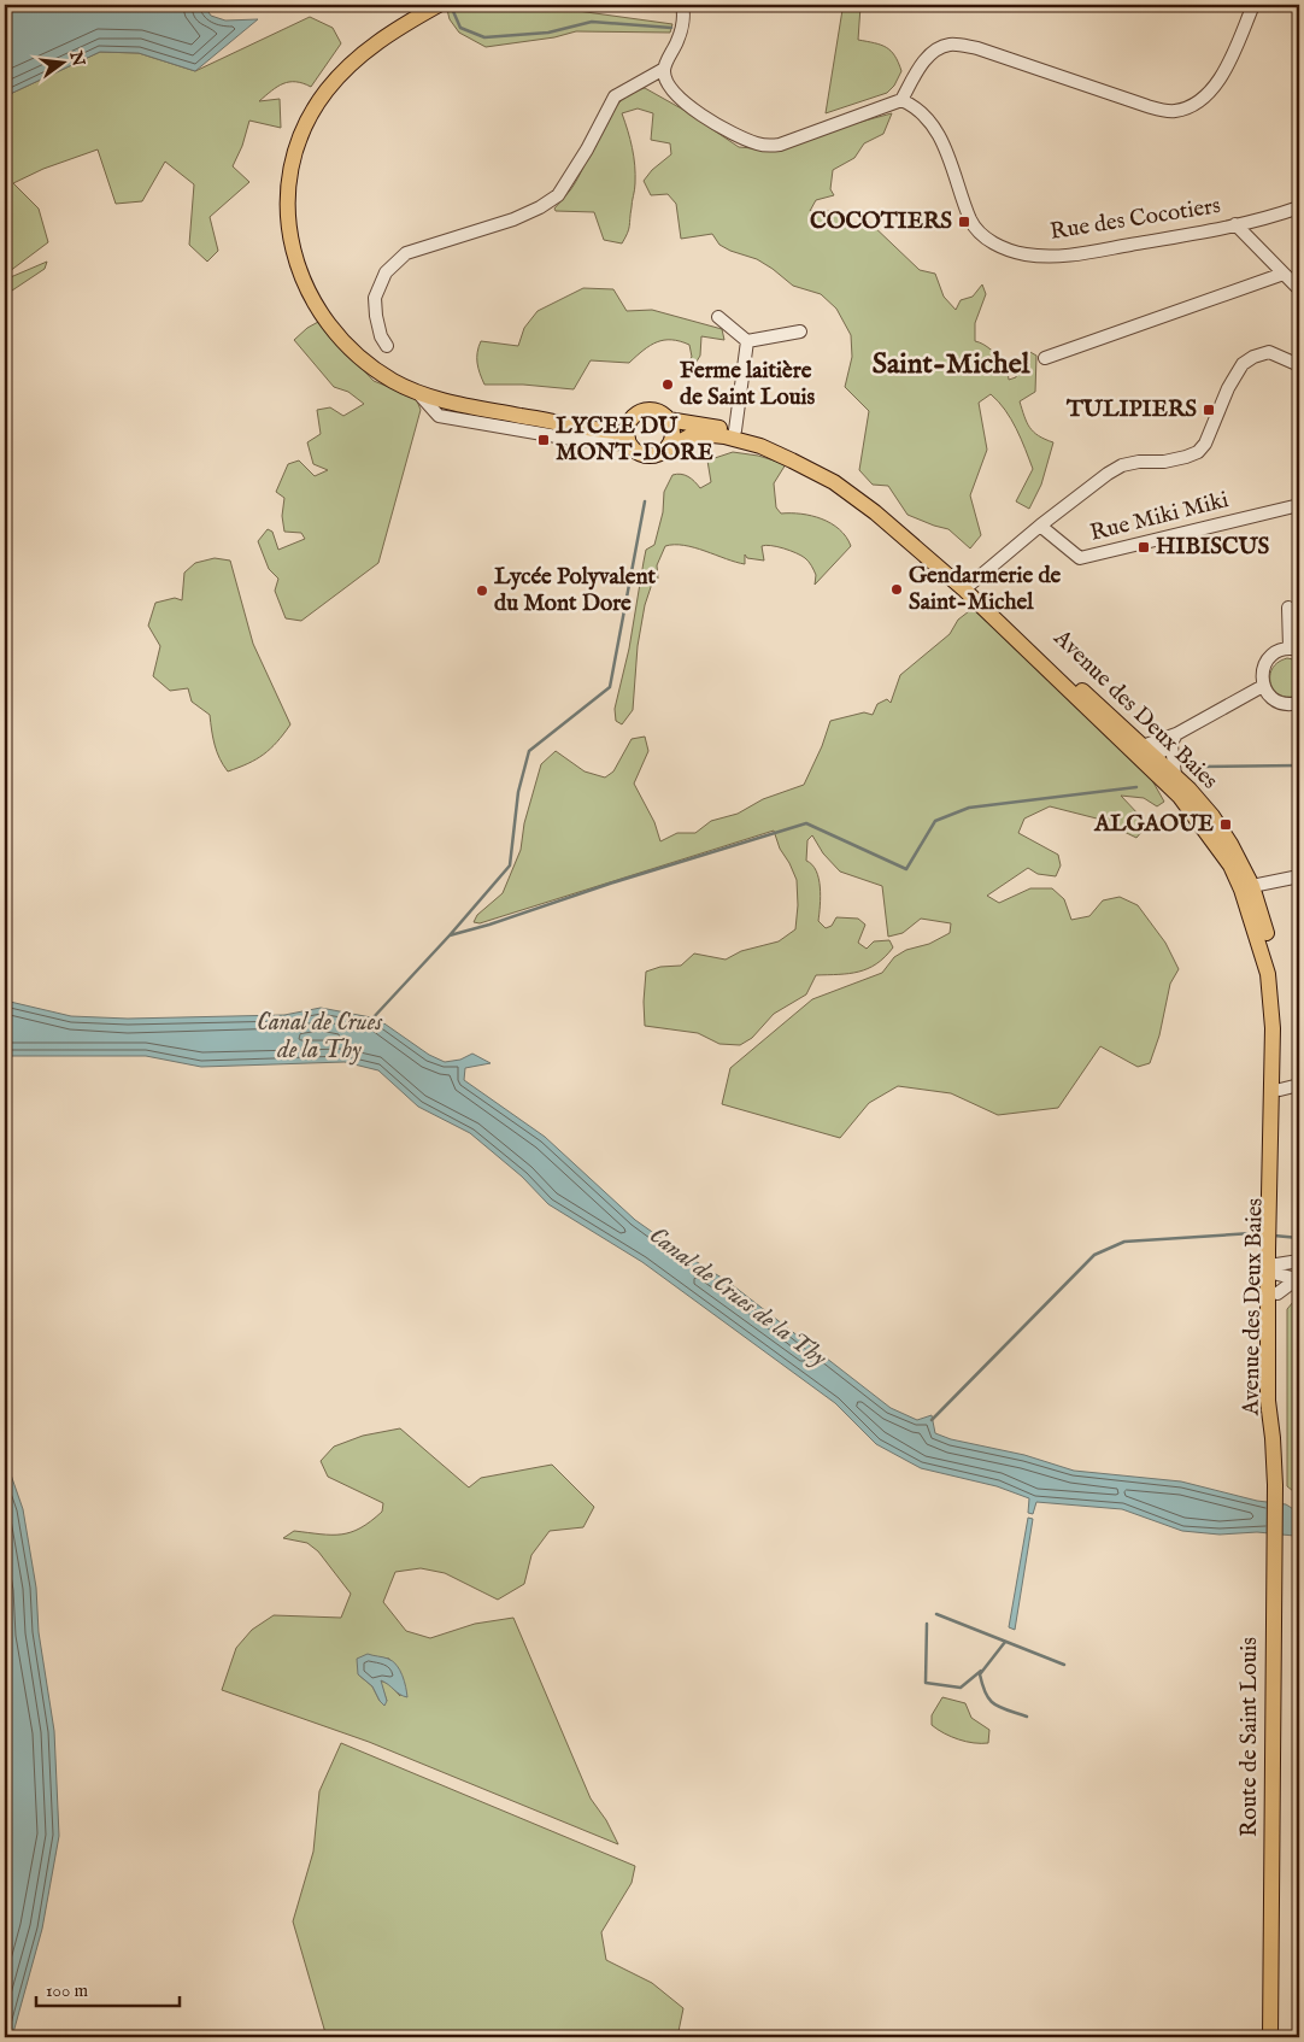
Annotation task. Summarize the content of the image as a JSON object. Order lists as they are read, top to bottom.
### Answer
{
  "streets": {
    "main road": ["Avenue des Deux Baies", "Route de Saint Louis"],
    "street": ["Rue des Cocotiers", "Rue Miki Miki"]
  },
  "crossings": [
    ["Avenue des Deux Baies", "Route de Saint Louis"]
  ],
  "districts": ["Saint-Michel"],
  "water": ["Canal de Crues de la Thy"],
  "places": {
    "transit": [
      "COCOTIERS",
      "TULIPIERS",
      "LYCEE DU MONT-DORE",
      "HIBISCUS",
      "ALGAOUE"
    ],
    "other": ["Ferme laitière de Saint Louis", "Gendarmerie de Saint-Michel", "Lycée Polyvalent du Mont Dore"]
  },
  "scale_bar": "100 m",
  "north": "right"
}
